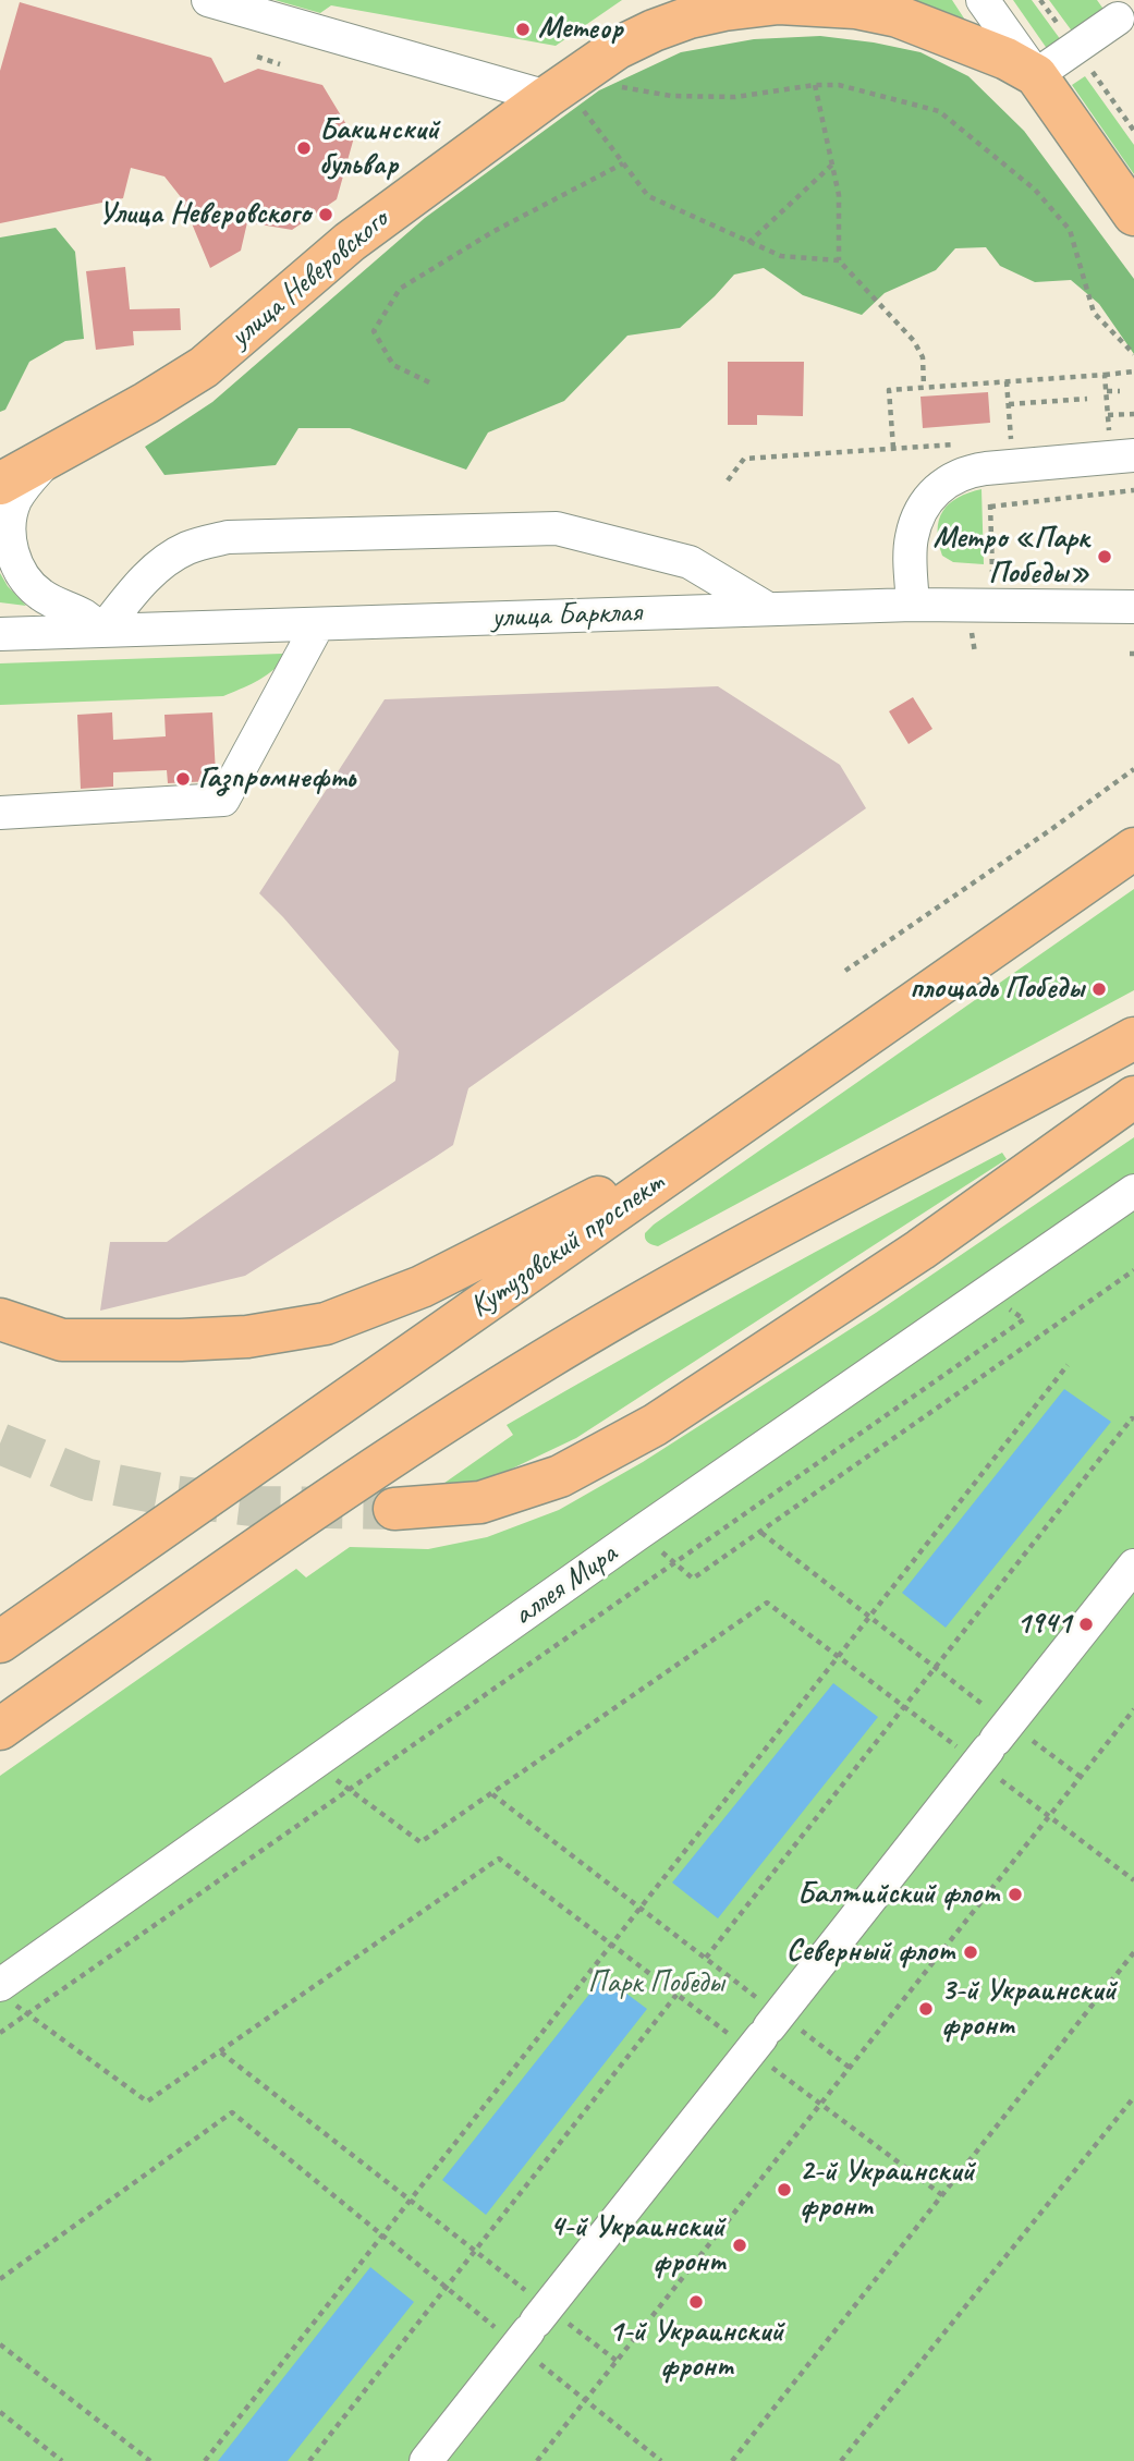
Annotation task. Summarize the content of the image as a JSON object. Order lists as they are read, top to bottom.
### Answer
{
  "streets": {
    "main road": ["улица Неверовского", "Кутузовский проспект"],
    "street": ["улица Барклая", "аллея Мира"]
  },
  "parks": ["Парк Победы"],
  "places": [
    "Метеор",
    "Бакинский бульвар",
    "Улица Неверовского",
    "Метро «Парк Победы»",
    "Газпромнефть",
    "площадь Победы",
    "1941",
    "Балтийский флот",
    "Северный флот",
    "3-й Украинский фронт",
    "2-й Украинский фронт",
    "4-й Украинский фронт",
    "1-й Украинский фронт"
  ]
}
